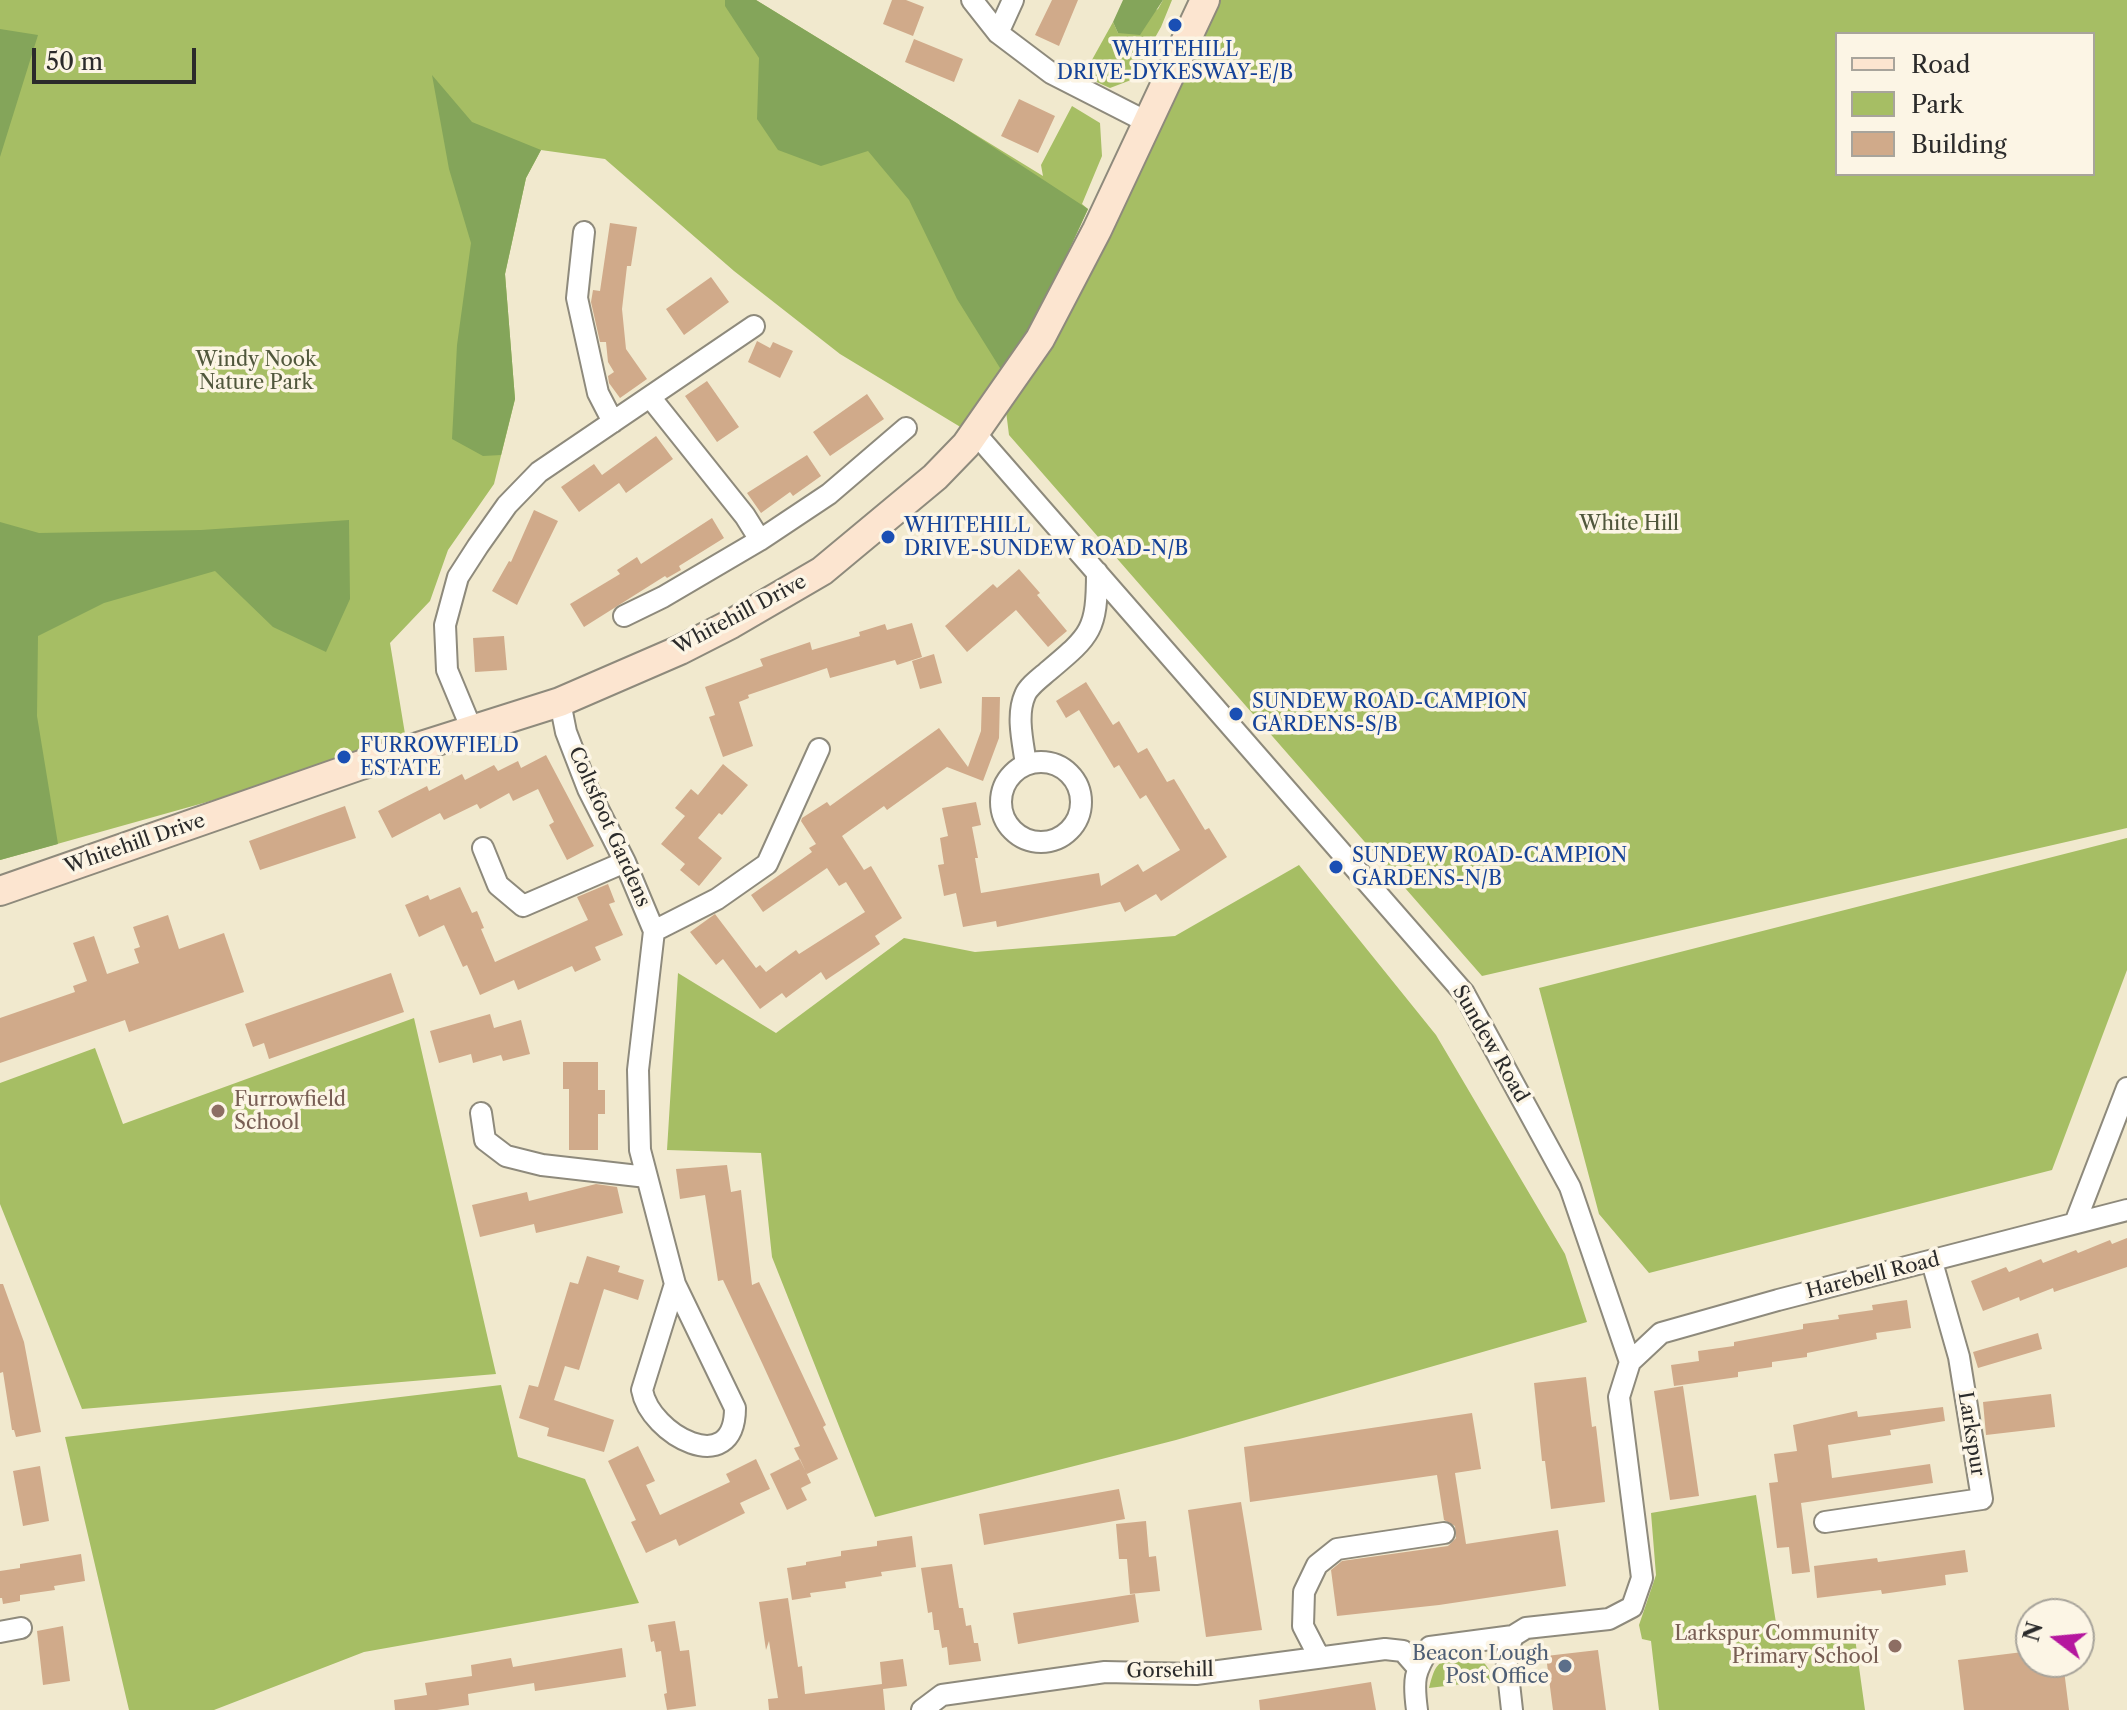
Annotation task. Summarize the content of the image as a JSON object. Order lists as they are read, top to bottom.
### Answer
{
  "streets": {
    "street": [
      "Whitehill Drive",
      "Coltsfoot Gardens",
      "Sundew Road",
      "Harebell Road",
      "Larkspur",
      "Gorsehill"
    ]
  },
  "crossings": [
    ["Whitehill Drive", "Coltsfoot Gardens"],
    ["Whitehill Drive", "Sundew Road"],
    ["Sundew Road", "Harebell Road"],
    ["Harebell Road", "Larkspur"]
  ],
  "parks": ["Windy Nook Nature Park", "White Hill"],
  "places": [
    "WHITEHILL DRIVE-DYKESWAY-E/B",
    "WHITEHILL DRIVE-SUNDEW ROAD-N/B",
    "SUNDEW ROAD-CAMPION GARDENS-S/B",
    "FURROWFIELD ESTATE",
    "SUNDEW ROAD-CAMPION GARDENS-N/B",
    "Furrowfield School",
    "Larkspur Community Primary School",
    "Beacon Lough Post Office"
  ],
  "legend": ["Road", "Park", "Building"],
  "scale_bar": "50 m",
  "north": "left"
}
